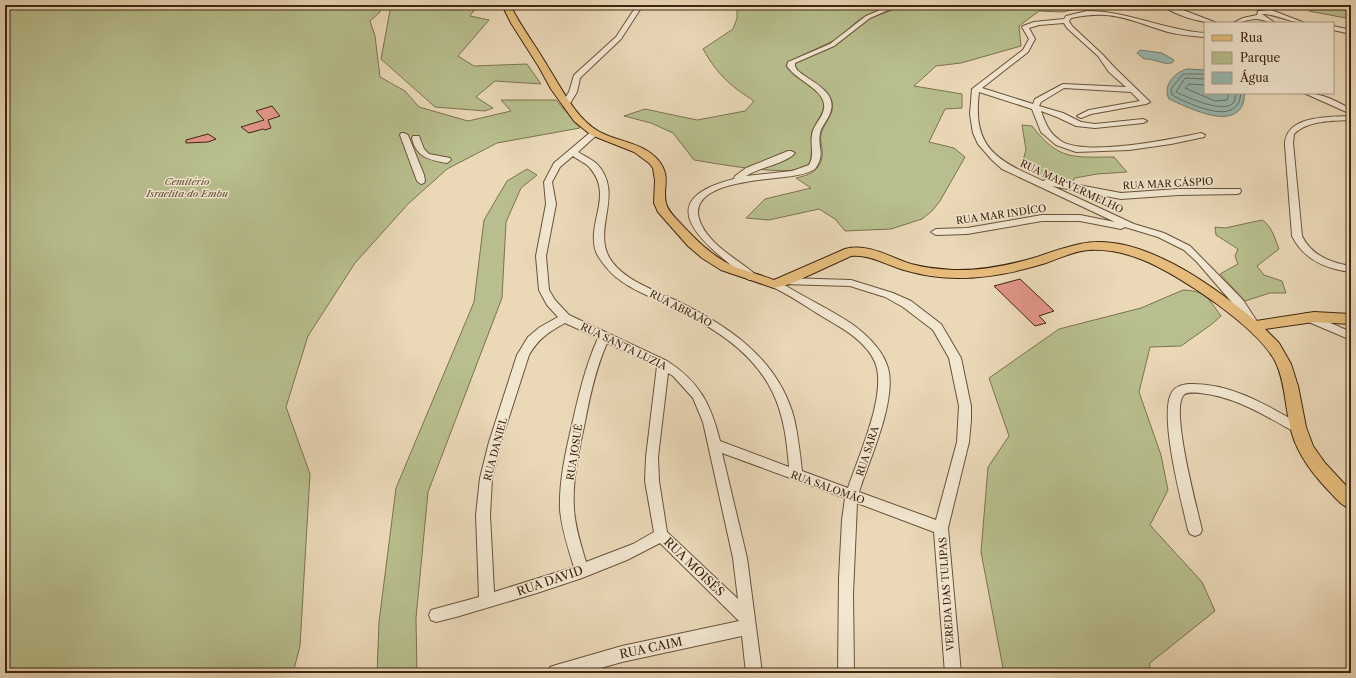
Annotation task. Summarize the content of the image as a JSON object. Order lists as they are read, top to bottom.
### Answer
{
  "streets": {
    "street": [
      "RUA MAR CÁSPIO",
      "RUA MAR VERMELHO",
      "RUA MAR INDÍCO",
      "RUA ABRAÃO",
      "RUA SANTA LUZIA",
      "RUA DANIEL",
      "RUA SARA",
      "RUA JOSUÉ",
      "RUA SALOMÃO",
      "RUA MOISÉS",
      "RUA DAVID",
      "VEREDA DAS TULIPAS",
      "RUA CAIM"
    ]
  },
  "crossings": [
    ["RUA MAR CÁSPIO", "RUA MAR VERMELHO"],
    ["RUA MAR VERMELHO", "RUA MAR INDÍCO"],
    ["RUA ABRAÃO", "RUA SANTA LUZIA"],
    ["RUA ABRAÃO", "RUA SALOMÃO"],
    ["RUA SANTA LUZIA", "RUA DANIEL"],
    ["RUA SANTA LUZIA", "RUA JOSUÉ"],
    ["RUA SANTA LUZIA", "RUA SALOMÃO"],
    ["RUA SANTA LUZIA", "RUA MOISÉS"],
    ["RUA SANTA LUZIA", "RUA CAIM"],
    ["RUA DANIEL", "RUA DAVID"],
    ["RUA SARA", "RUA SALOMÃO"],
    ["RUA SARA", "VEREDA DAS TULIPAS"],
    ["RUA JOSUÉ", "RUA DAVID"],
    ["RUA SALOMÃO", "VEREDA DAS TULIPAS"],
    ["RUA MOISÉS", "RUA DAVID"],
    ["RUA MOISÉS", "RUA CAIM"]
  ],
  "parks": ["Cemitério Israelita do Embu"],
  "legend": ["Rua", "Parque", "Água"]
}
